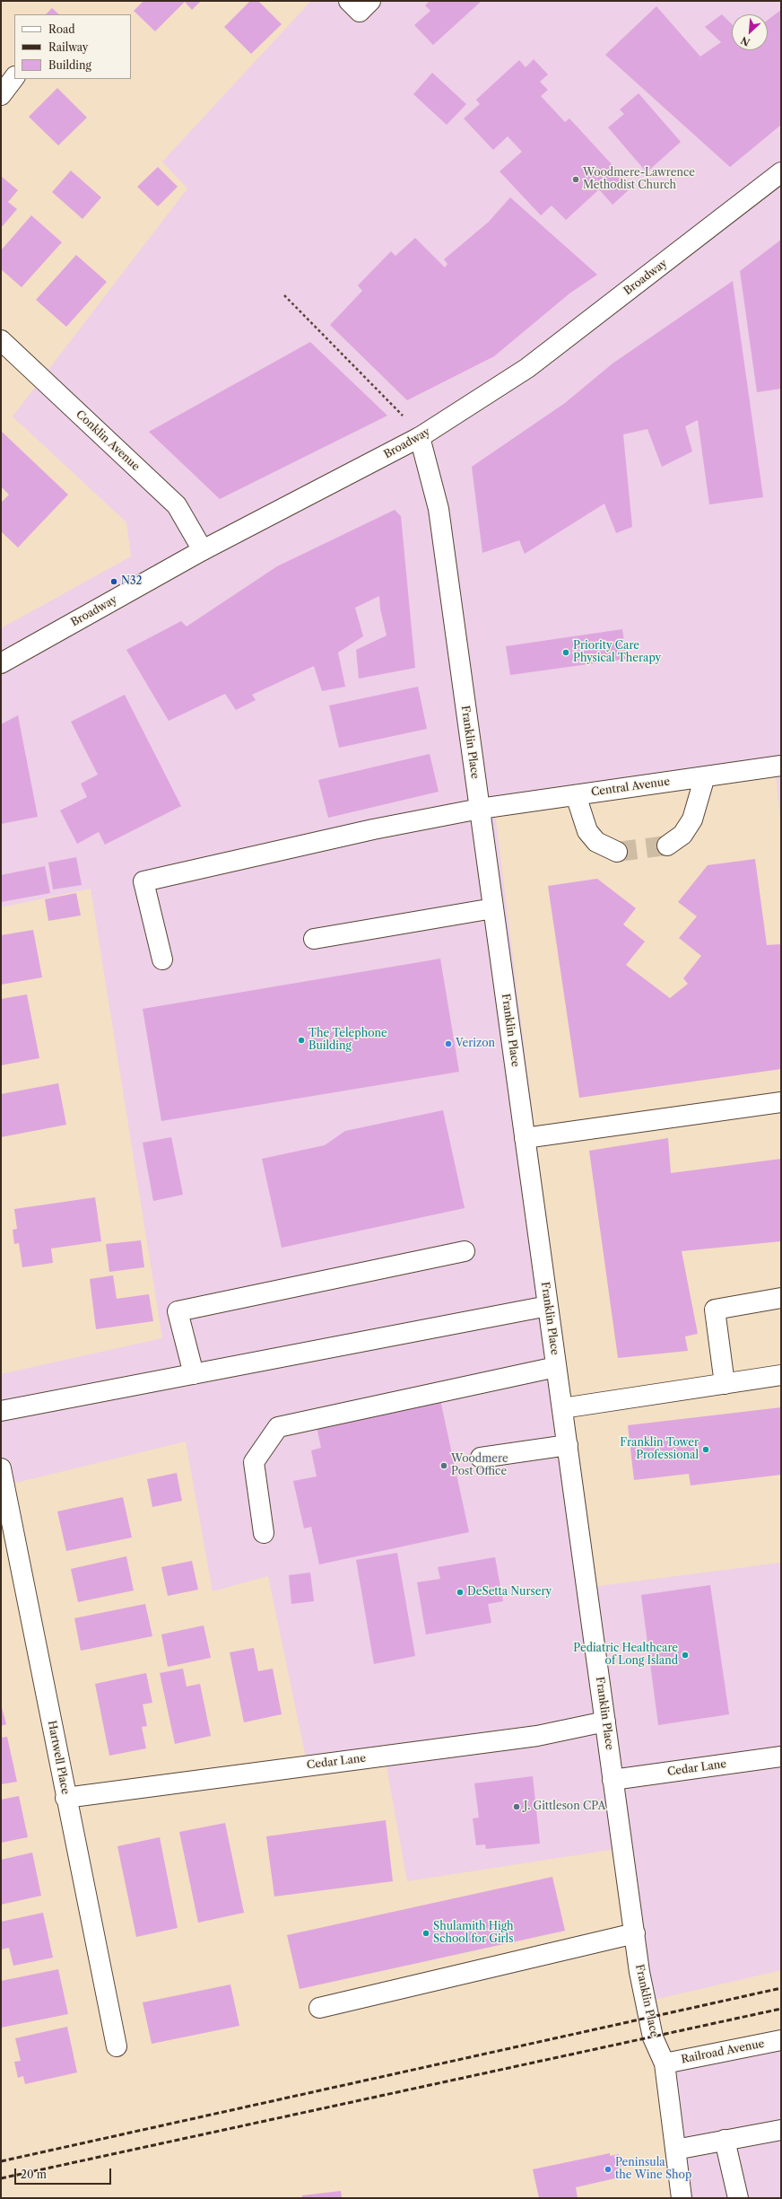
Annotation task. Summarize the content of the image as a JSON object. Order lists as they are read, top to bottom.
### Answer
{
  "streets": {
    "street": [
      "Broadway",
      "Conklin Avenue",
      "Franklin Place",
      "Central Avenue",
      "Hartwell Place",
      "Cedar Lane",
      "Railroad Avenue"
    ]
  },
  "crossings": [
    ["Broadway", "Conklin Avenue"],
    ["Broadway", "Franklin Place"],
    ["Franklin Place", "Central Avenue"],
    ["Franklin Place", "Cedar Lane"],
    ["Franklin Place", "Railroad Avenue"],
    ["Hartwell Place", "Cedar Lane"]
  ],
  "places": [
    "Woodmere-Lawrence Methodist Church",
    "N32",
    "Priority Care Physical Therapy",
    "The Telephone Building",
    "Verizon",
    "Franklin Tower Professional",
    "Woodmere Post Office",
    "DeSetta Nursery",
    "Pediatric Healthcare of Long Island",
    "J. Gittleson CPA",
    "Shulamith High School for Girls",
    "Peninsula the Wine Shop"
  ],
  "legend": ["Road", "Railway", "Building"],
  "scale_bar": "20 m",
  "north": "bottom left"
}
